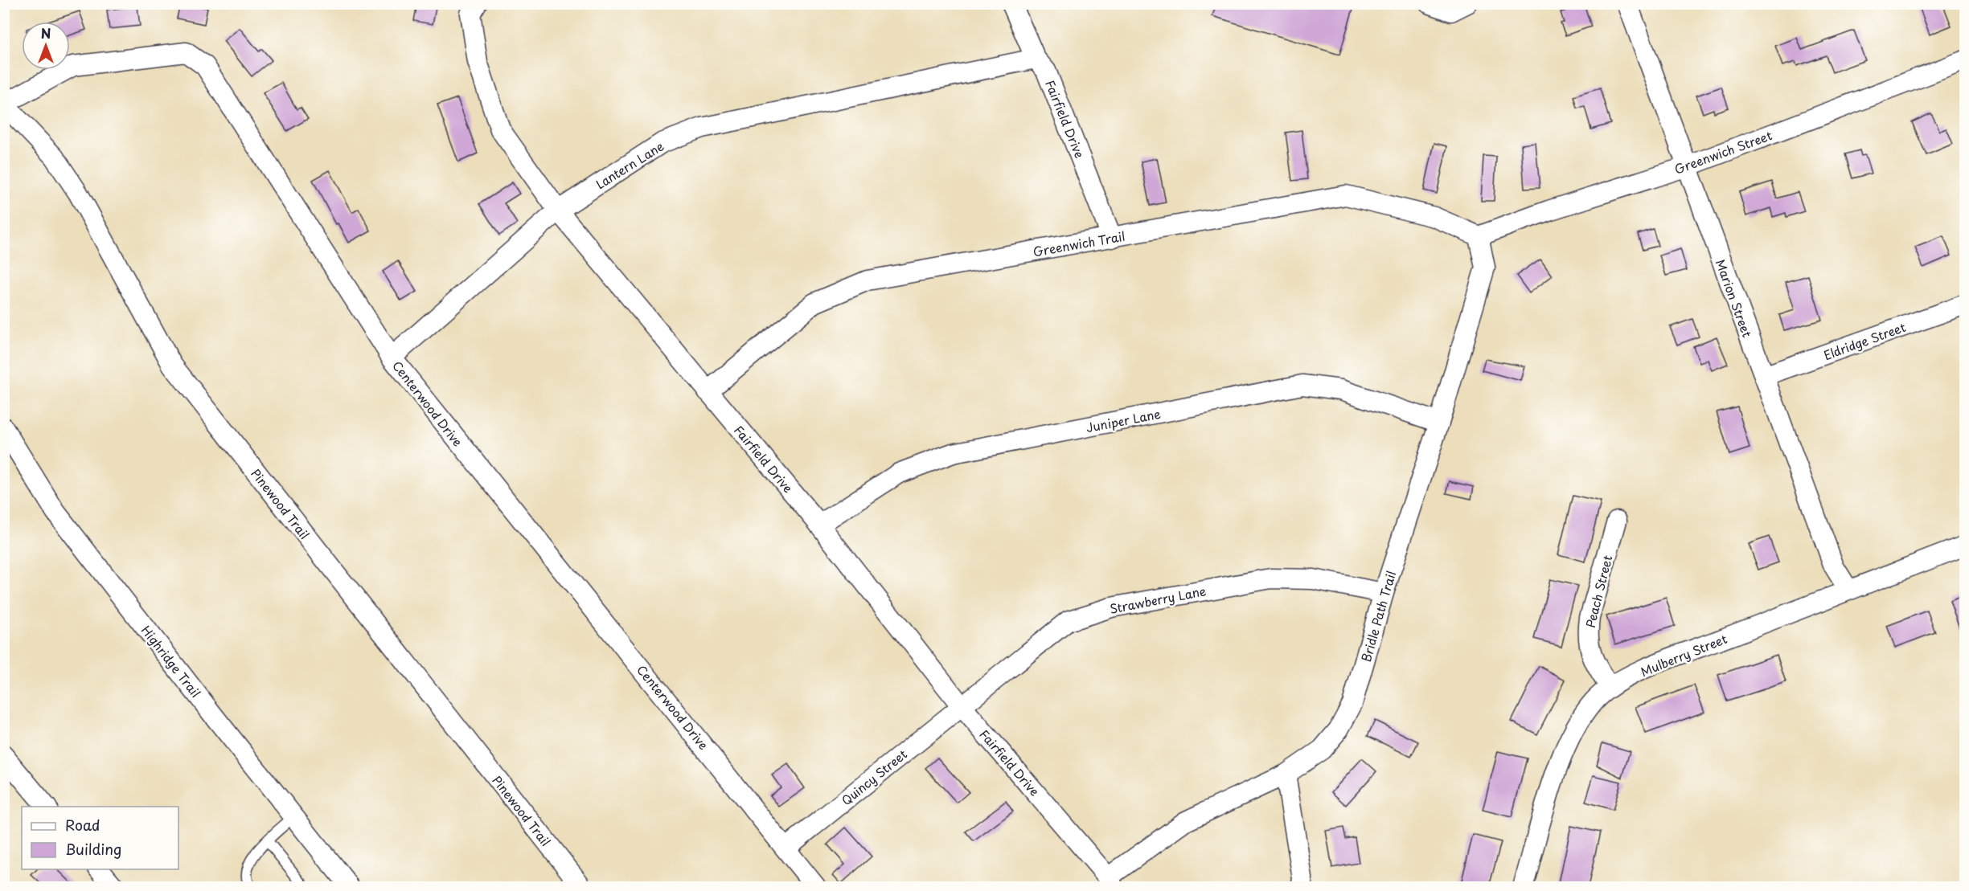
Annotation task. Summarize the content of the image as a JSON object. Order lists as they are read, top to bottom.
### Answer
{
  "streets": {
    "street": [
      "Fairfield Drive",
      "Greenwich Street",
      "Lantern Lane",
      "Greenwich Trail",
      "Marion Street",
      "Eldridge Street",
      "Centerwood Drive",
      "Juniper Lane",
      "Pinewood Trail",
      "Peach Street",
      "Strawberry Lane",
      "Bridle Path Trail",
      "Mulberry Street",
      "Highridge Trail",
      "Quincy Street"
    ]
  },
  "crossings": [
    ["Fairfield Drive", "Lantern Lane"],
    ["Fairfield Drive", "Greenwich Trail"],
    ["Fairfield Drive", "Juniper Lane"],
    ["Fairfield Drive", "Strawberry Lane"],
    ["Fairfield Drive", "Bridle Path Trail"],
    ["Fairfield Drive", "Quincy Street"],
    ["Greenwich Street", "Greenwich Trail"],
    ["Greenwich Street", "Marion Street"],
    ["Greenwich Street", "Bridle Path Trail"],
    ["Lantern Lane", "Centerwood Drive"],
    ["Greenwich Trail", "Bridle Path Trail"],
    ["Marion Street", "Eldridge Street"],
    ["Marion Street", "Mulberry Street"],
    ["Centerwood Drive", "Pinewood Trail"],
    ["Centerwood Drive", "Quincy Street"],
    ["Juniper Lane", "Bridle Path Trail"],
    ["Peach Street", "Mulberry Street"],
    ["Strawberry Lane", "Bridle Path Trail"],
    ["Strawberry Lane", "Quincy Street"]
  ],
  "legend": ["Road", "Building"],
  "north": "top"
}
